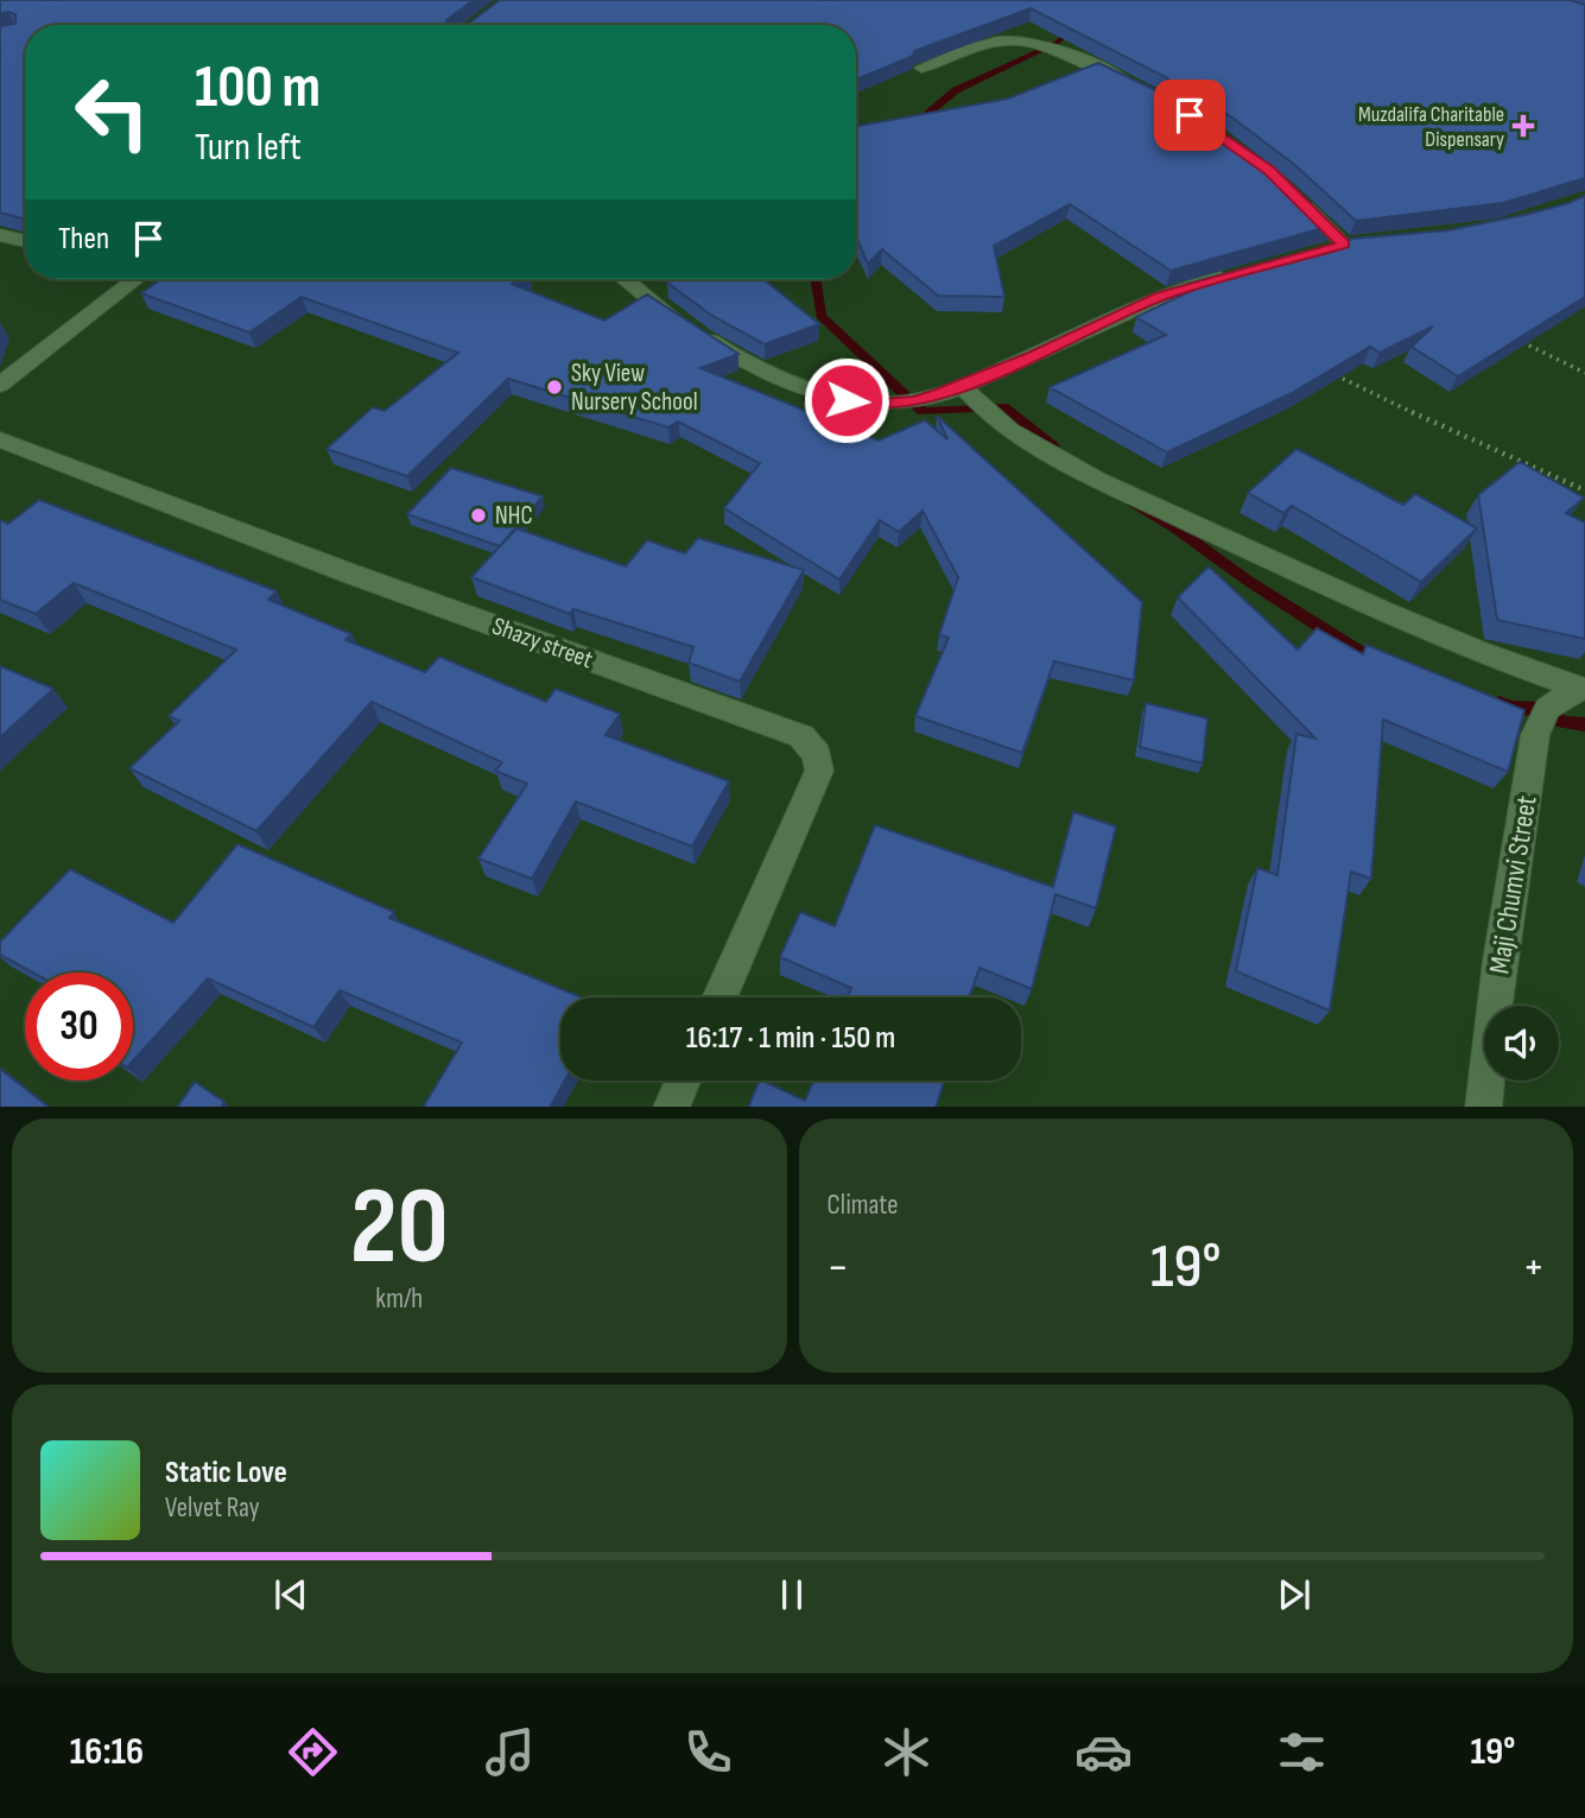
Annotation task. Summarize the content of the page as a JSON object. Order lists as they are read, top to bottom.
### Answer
{
  "streets": {
    "street": ["Shazy street", "Maji Chumvi Street"]
  },
  "places": {
    "health": ["Muzdalifa Charitable Dispensary"],
    "other": ["Sky View Nursery School", "NHC"]
  },
  "page": {
    "turn": ["100 m", "Turn left"],
    "then": "Then",
    "limit": "30",
    "trip": "16:17 · 1 min · 150 m",
    "tile": [
      ["20", "km/h"],
      "Climate"
    ],
    "heat": ["−", "19°", "+"],
    "song": ["Static Love", "Velvet Ray"],
    "tabs": ["16:16", "19°"]
  }
}
